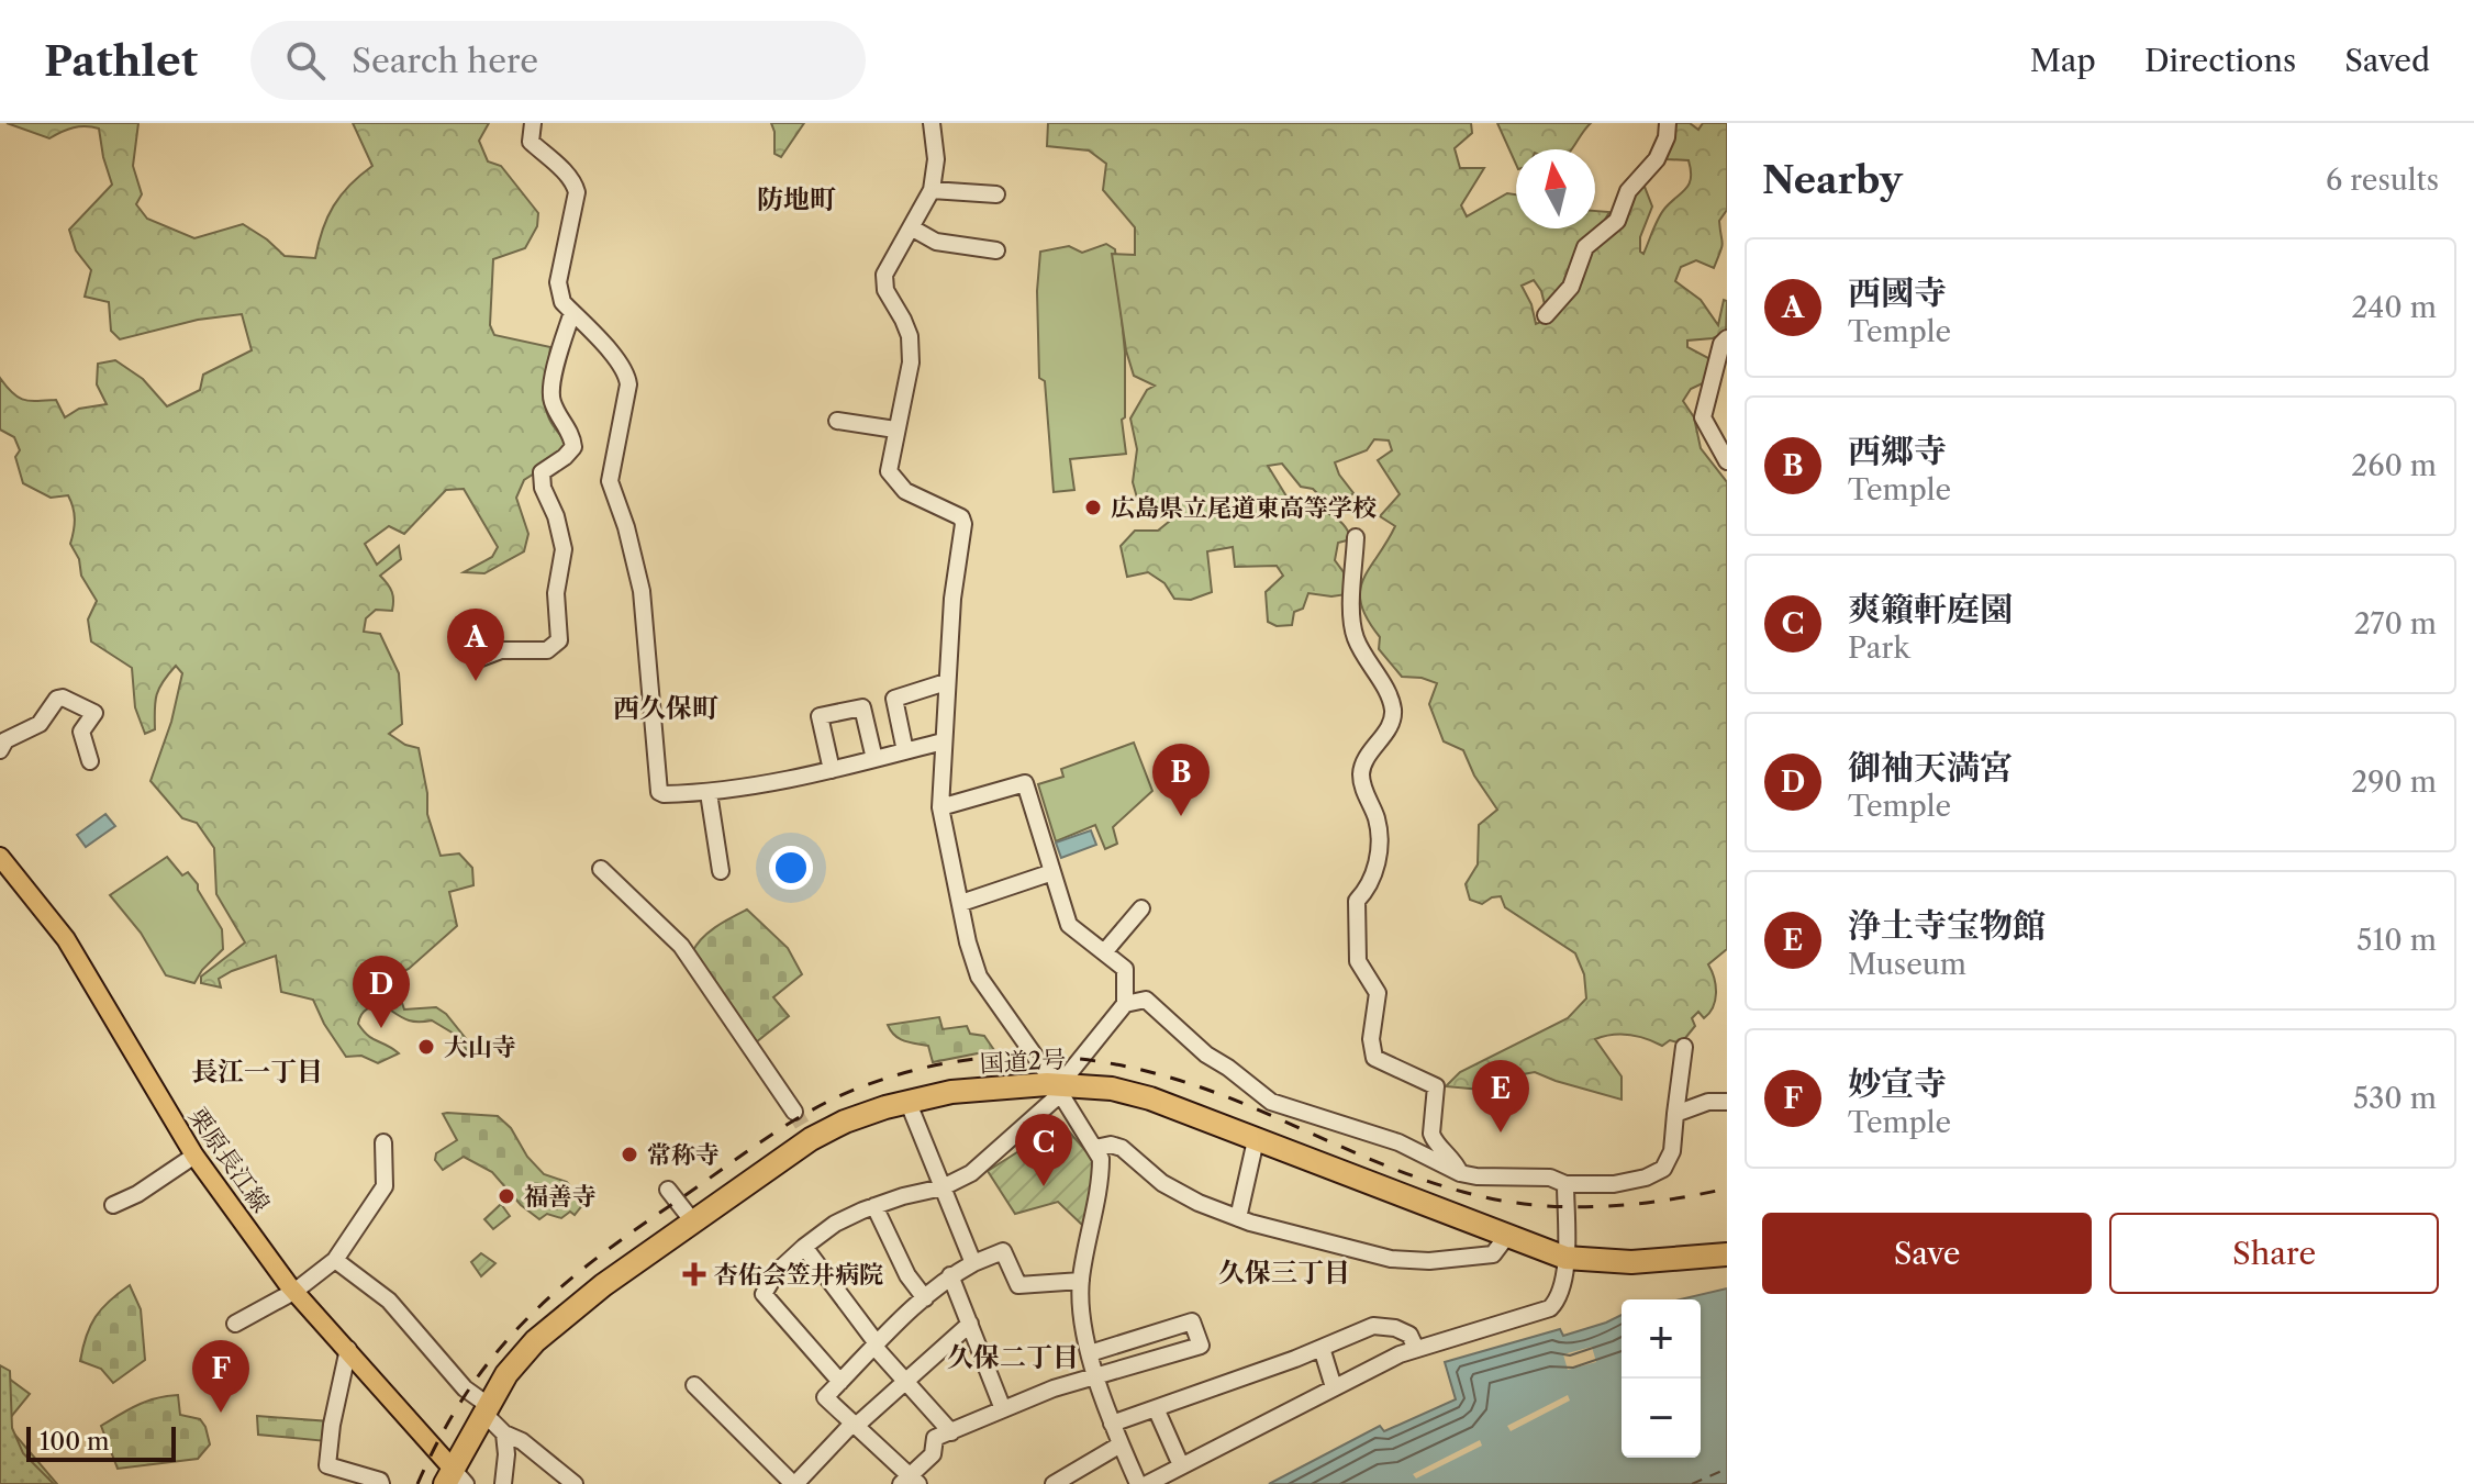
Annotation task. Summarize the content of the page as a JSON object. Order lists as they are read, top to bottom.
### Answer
{
  "streets": {
    "highway": ["国道2号"],
    "main road": ["栗原長江線"]
  },
  "crossings": [
    ["国道2号", "栗原長江線"]
  ],
  "districts": [
    "防地町",
    "西久保町",
    "長江一丁目",
    "久保三丁目",
    "久保二丁目"
  ],
  "places": {
    "other": [
      "広島県立尾道東高等学校",
      "大山寺",
      "常称寺",
      "福善寺"
    ],
    "health": ["杏佑会笠井病院"]
  },
  "scale_bar": "100 m",
  "north": "top",
  "page": {
    "header": "Pathlet",
    "search": "Search here",
    "nav": ["Map", "Directions", "Saved"],
    "heading": ["Nearby", "6 results"],
    "list": [
      {
        "mark": "A",
        "name": "西國寺",
        "note": "Temple",
        "value": "240 m"
      },
      {
        "mark": "B",
        "name": "西郷寺",
        "note": "Temple",
        "value": "260 m"
      },
      {
        "mark": "C",
        "name": "爽籟軒庭園",
        "note": "Park",
        "value": "270 m"
      },
      {
        "mark": "D",
        "name": "御袖天満宮",
        "note": "Temple",
        "value": "290 m"
      },
      {
        "mark": "E",
        "name": "浄土寺宝物館",
        "note": "Museum",
        "value": "510 m"
      },
      {
        "mark": "F",
        "name": "妙宣寺",
        "note": "Temple",
        "value": "530 m"
      }
    ],
    "pins": [
      "A",
      "B",
      "D",
      "E",
      "C",
      "F"
    ],
    "buttons": ["Save", "Share"],
    "map_buttons": ["+", "−"],
    "scale": "100 m"
  }
}
